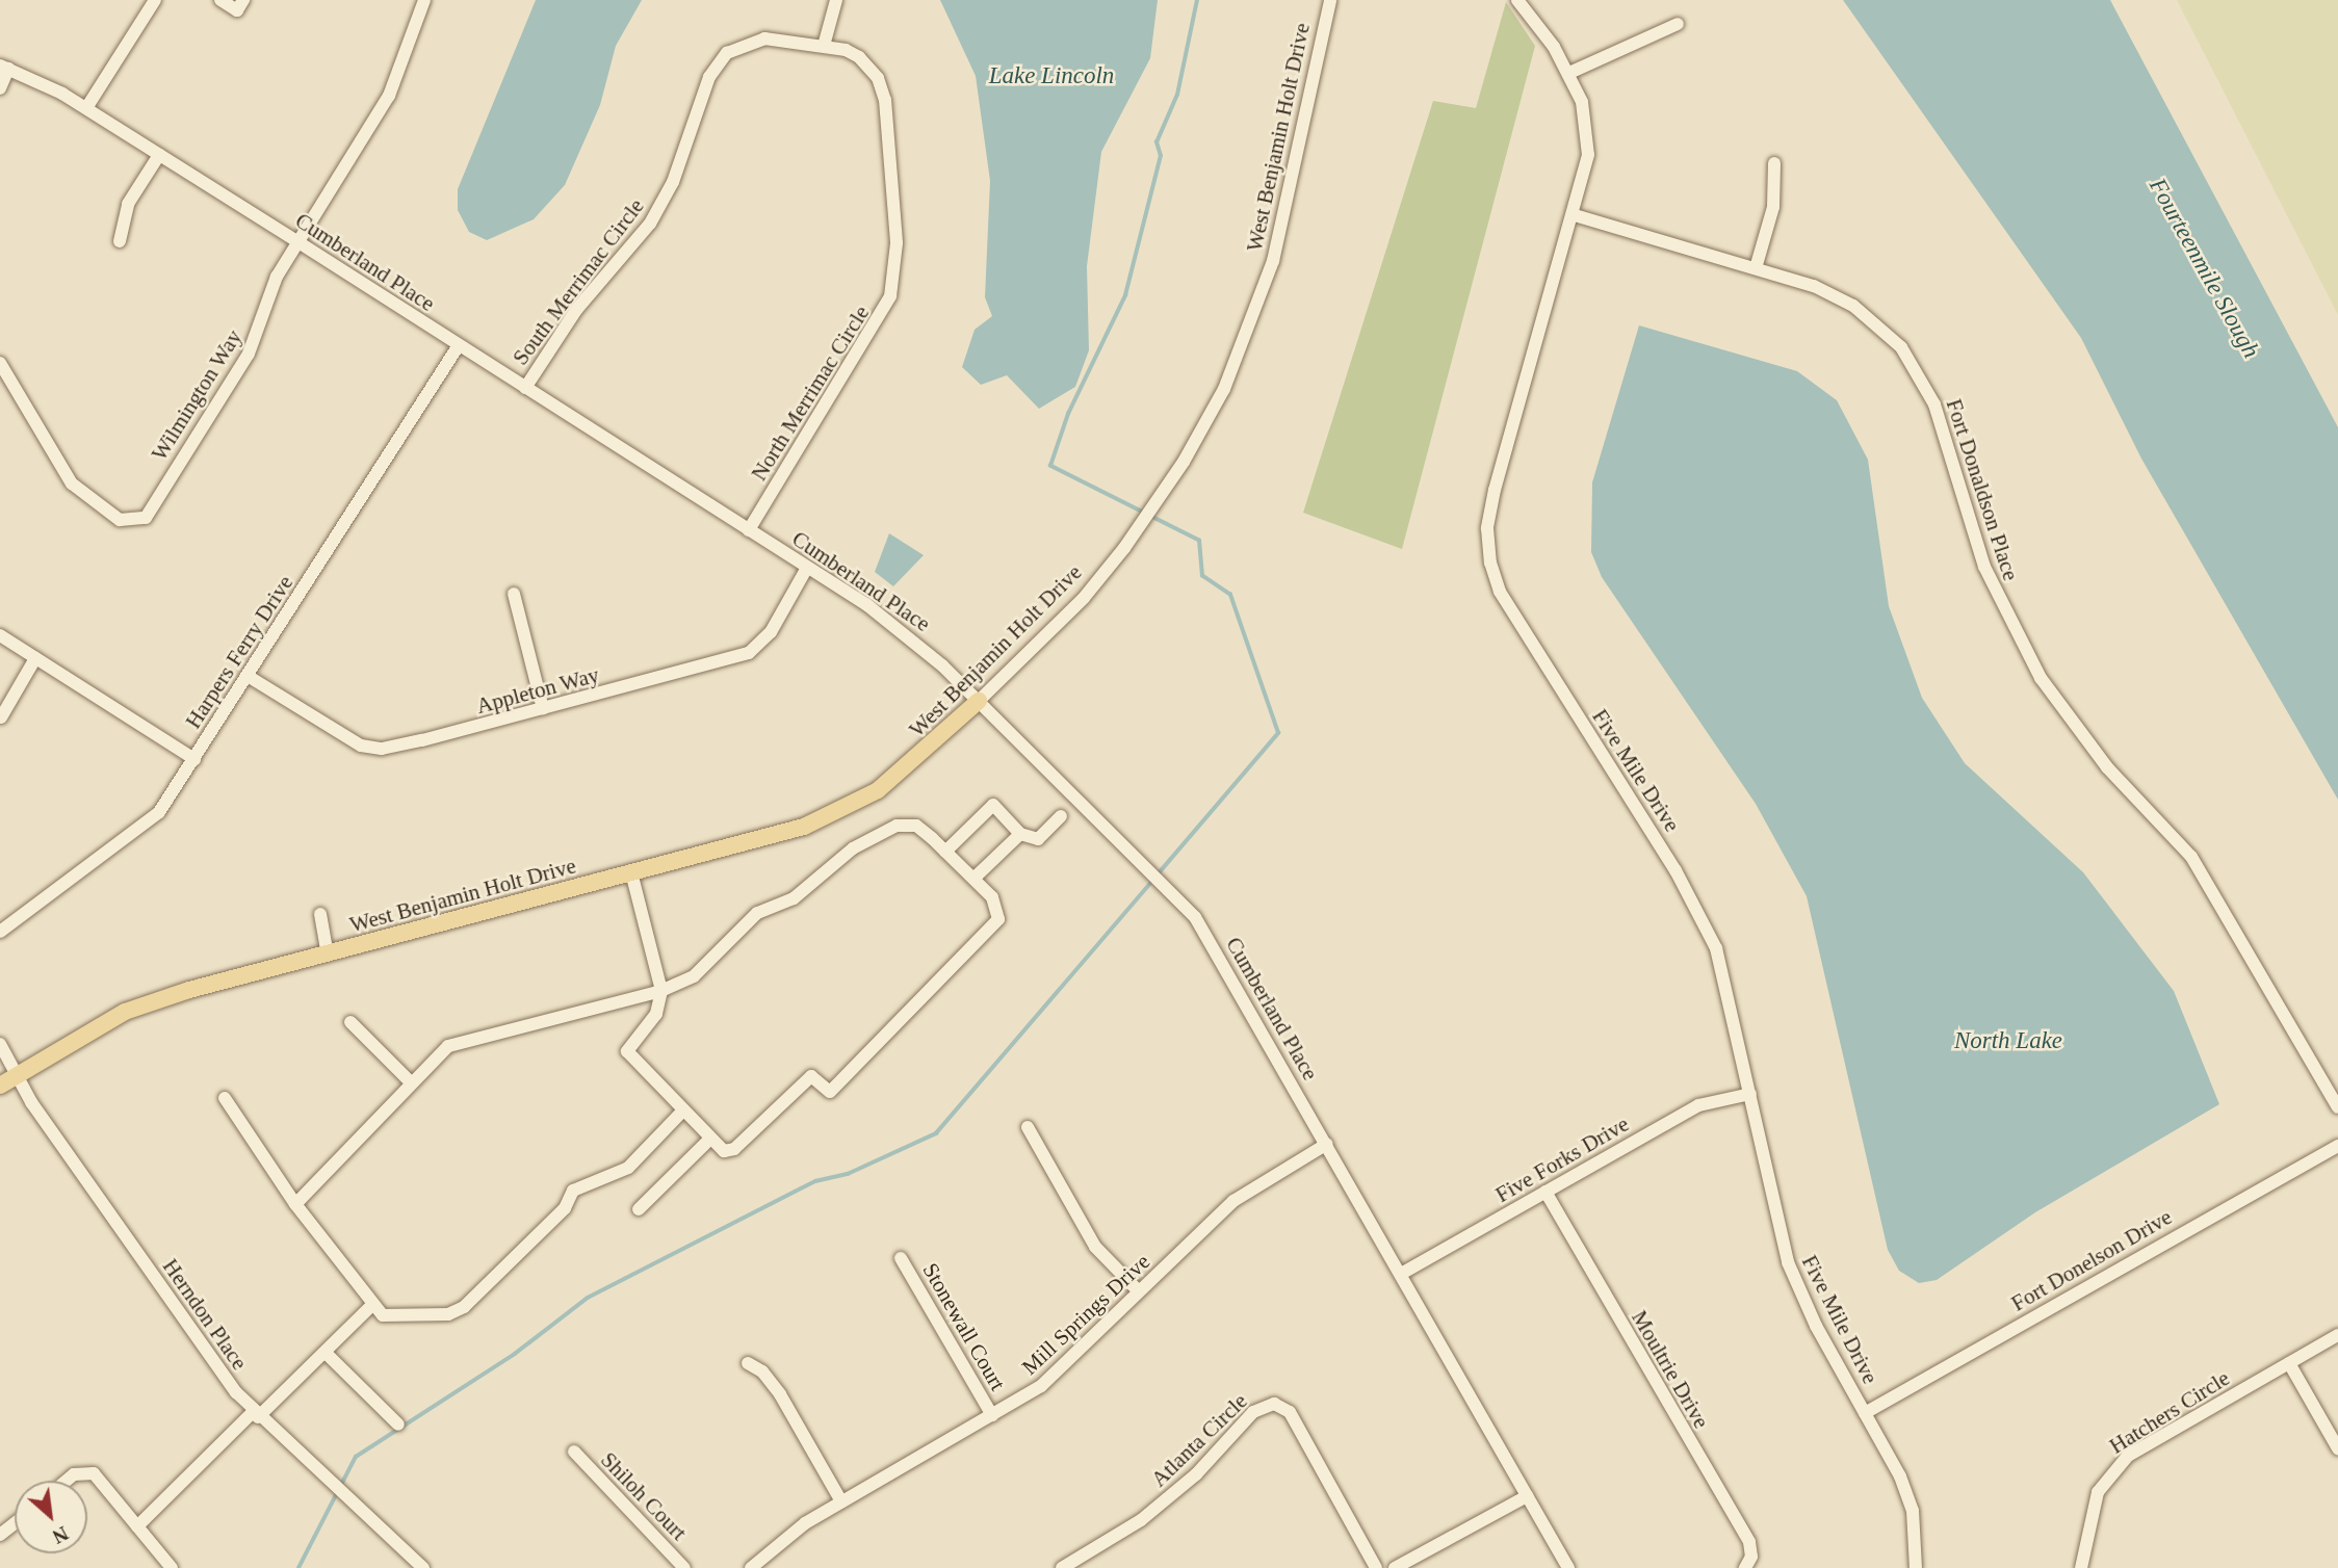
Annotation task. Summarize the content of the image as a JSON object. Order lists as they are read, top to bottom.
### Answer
{
  "streets": {
    "main road": ["West Benjamin Holt Drive"],
    "street": [
      "Cumberland Place",
      "South Merrimac Circle",
      "North Merrimac Circle",
      "Wilmington Way",
      "Fort Donaldson Place",
      "Harpers Ferry Drive",
      "Appleton Way",
      "Five Mile Drive",
      "Five Forks Drive",
      "Fort Donelson Drive",
      "Herndon Place",
      "Mill Springs Drive",
      "Stonewall Court",
      "Moultrie Drive",
      "Hatchers Circle",
      "Atlanta Circle",
      "Shiloh Court"
    ]
  },
  "crossings": [
    ["West Benjamin Holt Drive", "Cumberland Place"],
    ["West Benjamin Holt Drive", "Herndon Place"],
    ["Cumberland Place", "South Merrimac Circle"],
    ["Cumberland Place", "North Merrimac Circle"],
    ["Cumberland Place", "Wilmington Way"],
    ["Cumberland Place", "Harpers Ferry Drive"],
    ["Cumberland Place", "Appleton Way"],
    ["Cumberland Place", "Five Forks Drive"],
    ["Cumberland Place", "Mill Springs Drive"],
    ["South Merrimac Circle", "North Merrimac Circle"],
    ["Fort Donaldson Place", "Five Mile Drive"],
    ["Harpers Ferry Drive", "Appleton Way"],
    ["Five Mile Drive", "Five Forks Drive"],
    ["Five Mile Drive", "Fort Donelson Drive"],
    ["Five Forks Drive", "Moultrie Drive"],
    ["Mill Springs Drive", "Stonewall Court"]
  ],
  "water": ["Lake Lincoln", "Fourteenmile Slough", "North Lake"],
  "north": "bottom right"
}
